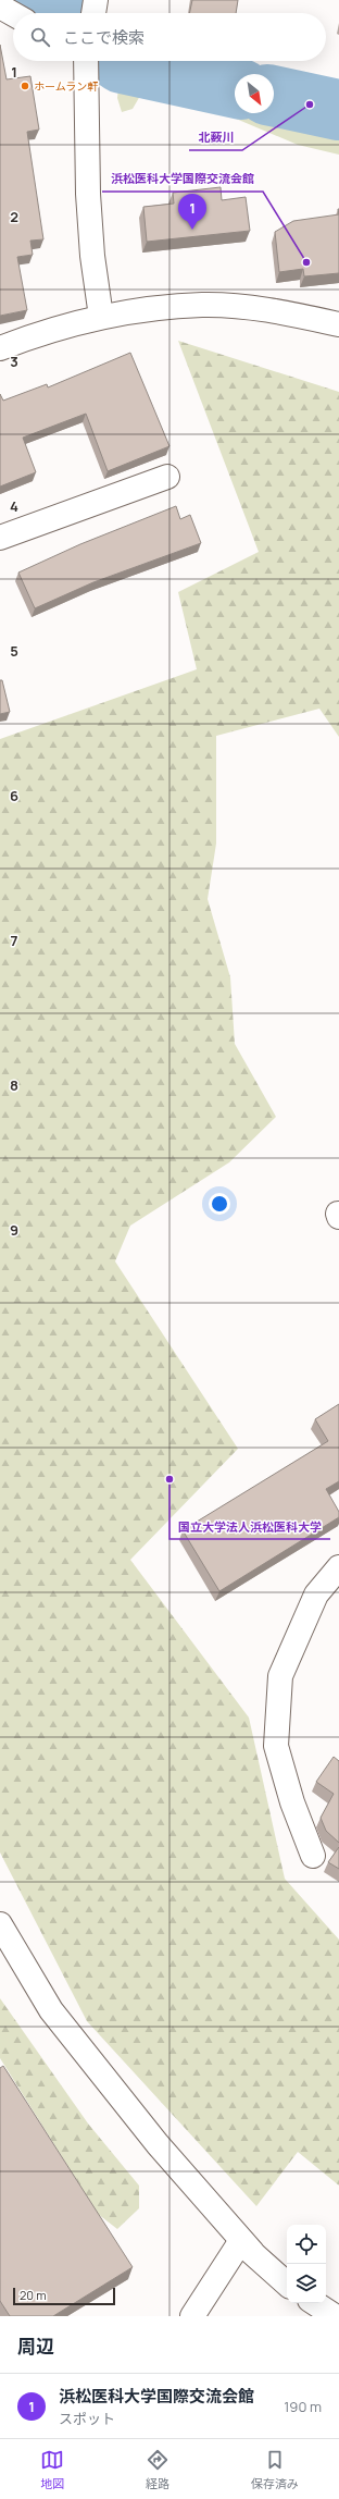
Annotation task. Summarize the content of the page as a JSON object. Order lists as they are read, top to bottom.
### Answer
{
  "places": [
    "ホームラン軒",
    "北薮川",
    "浜松医科大学国際交流会館",
    "国立大学法人浜松医科大学"
  ],
  "scale_bar": "20 m",
  "north": "bottom right",
  "page": {
    "search": "ここで検索",
    "pins": "1",
    "scale": "20 m",
    "heading": "周辺",
    "list": [
      {
        "mark": "1",
        "name": "浜松医科大学国際交流会館",
        "note": "スポット",
        "value": "190 m"
      }
    ],
    "nav": ["地図", "経路", "保存済み"]
  },
  "grid": {
    "rows": [
      "1",
      "2",
      "3",
      "4",
      "5",
      "6",
      "7",
      "8",
      "9"
    ]
  }
}
